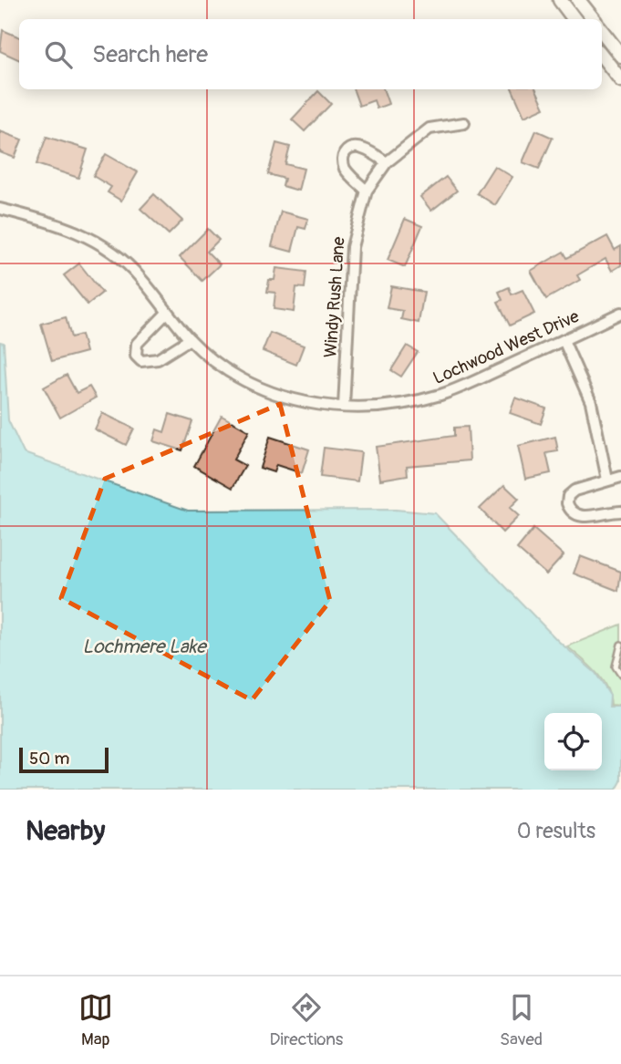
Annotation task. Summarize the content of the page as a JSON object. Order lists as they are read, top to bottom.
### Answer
{
  "streets": {
    "street": ["Windy Rush Lane", "Lochwood West Drive"]
  },
  "crossings": [
    ["Windy Rush Lane", "Lochwood West Drive"]
  ],
  "water": ["Lochmere Lake"],
  "scale_bar": "50 m",
  "page": {
    "search": "Search here",
    "scale": "50 m",
    "heading": ["Nearby", "0 results"],
    "nav": ["Map", "Directions", "Saved"]
  }
}
